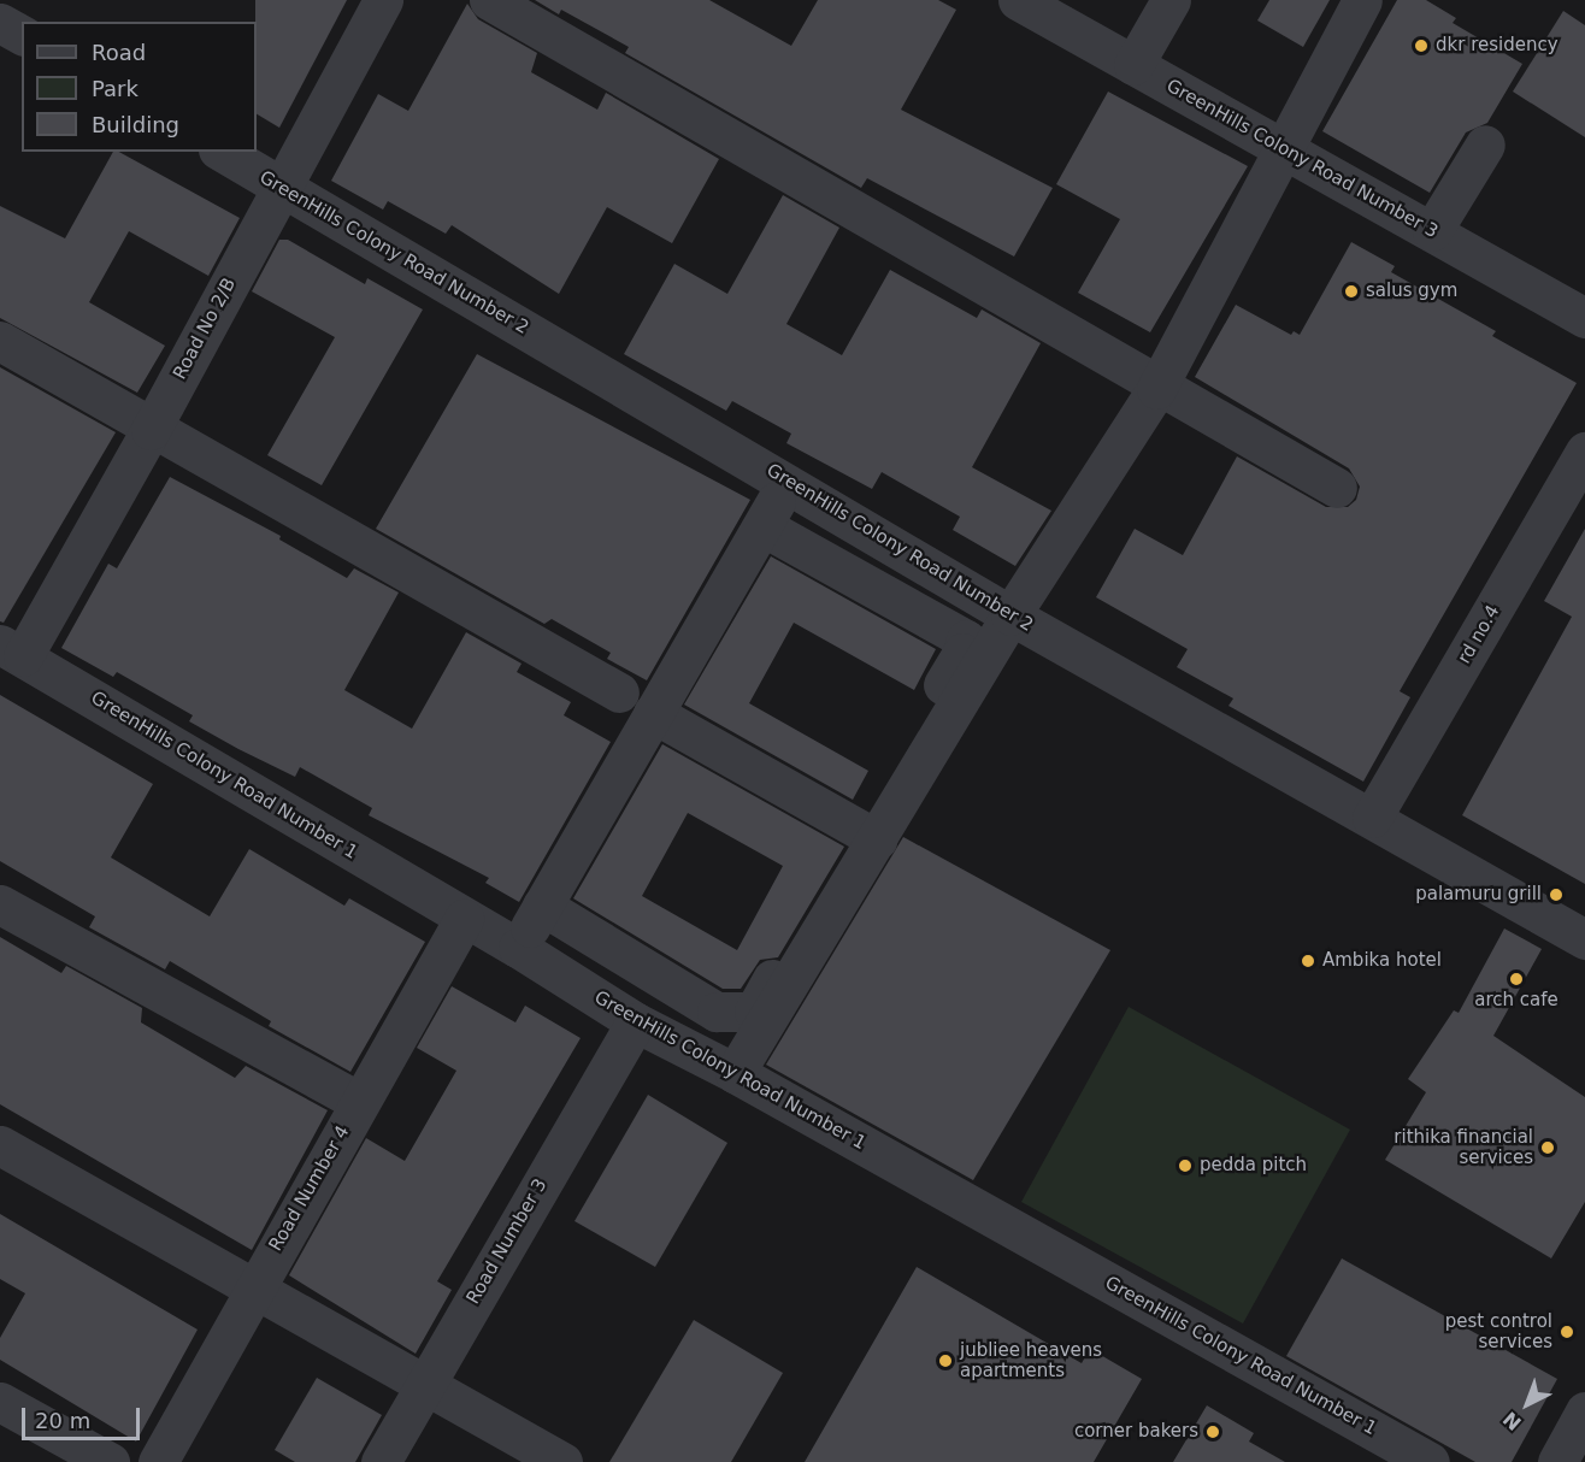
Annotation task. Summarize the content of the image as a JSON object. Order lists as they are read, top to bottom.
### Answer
{
  "streets": {
    "street": [
      "GreenHills Colony Road Number 3",
      "GreenHills Colony Road Number 2",
      "Road No 2/B",
      "rd no.4",
      "GreenHills Colony Road Number 1",
      "Road Number 4",
      "Road Number 3"
    ]
  },
  "crossings": [
    ["GreenHills Colony Road Number 2", "Road No 2/B"],
    ["GreenHills Colony Road Number 2", "rd no.4"],
    ["Road No 2/B", "GreenHills Colony Road Number 1"],
    ["GreenHills Colony Road Number 1", "Road Number 4"],
    ["GreenHills Colony Road Number 1", "Road Number 3"]
  ],
  "places": [
    "dkr residency",
    "salus gym",
    "palamuru grill",
    "Ambika hotel",
    "arch cafe",
    "rithika financial services",
    "pedda pitch",
    "pest control services",
    "jubliee heavens apartments",
    "corner bakers"
  ],
  "legend": ["Road", "Park", "Building"],
  "scale_bar": "20 m",
  "north": "bottom left"
}
